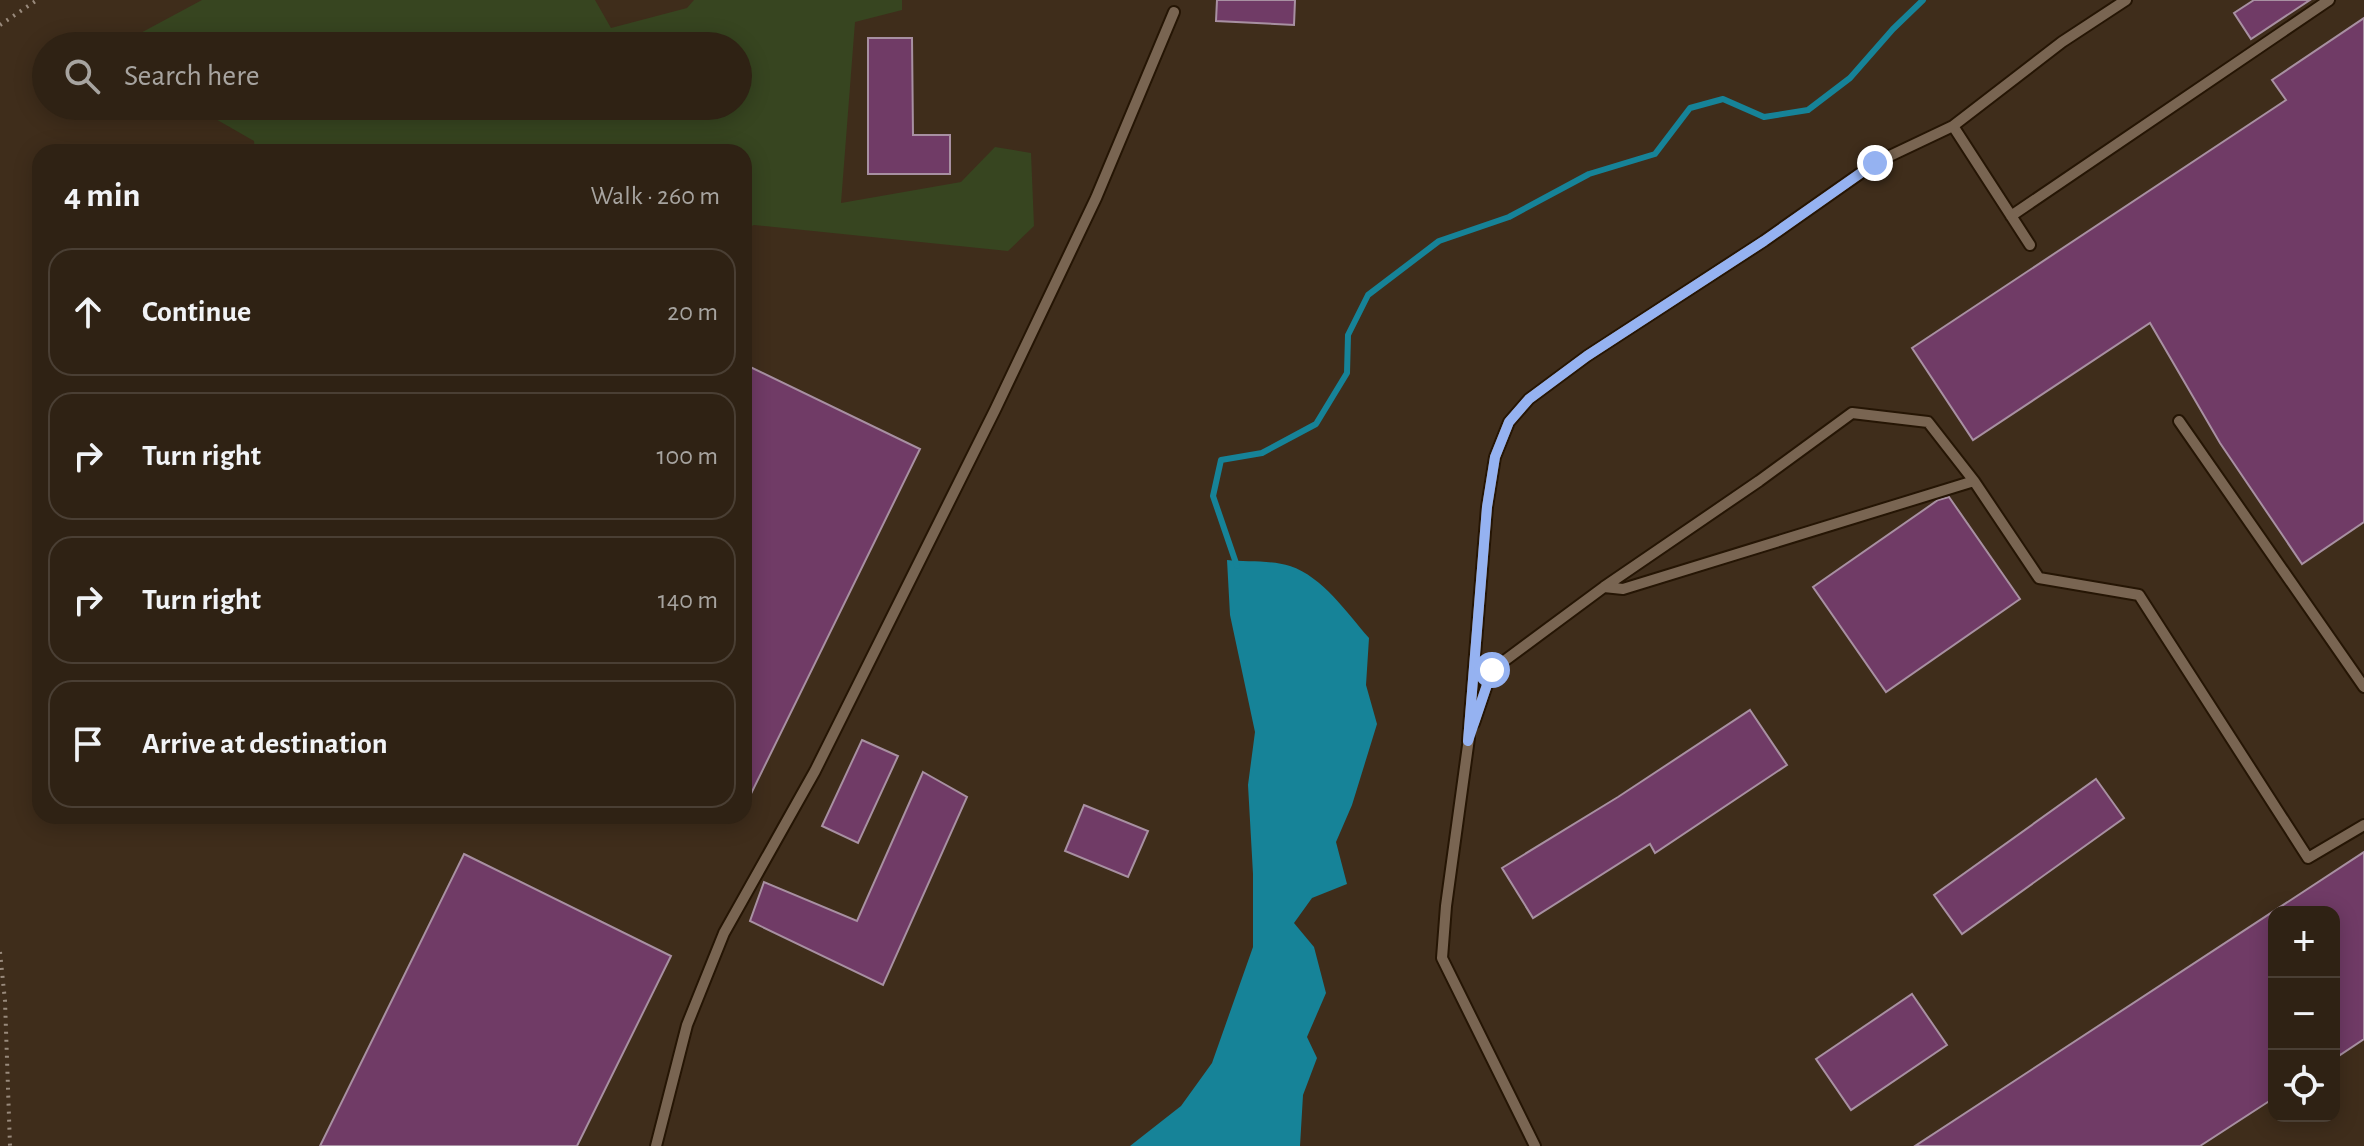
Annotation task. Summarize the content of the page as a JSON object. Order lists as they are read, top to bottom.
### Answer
{
  "page": {
    "search": "Search here",
    "heading": ["4 min", "Walk · 260 m"],
    "list": [
      ["Continue", "20 m"],
      ["Turn right", "100 m"],
      ["Turn right", "140 m"],
      "Arrive at destination"
    ],
    "map_buttons": ["+", "−"]
  }
}
